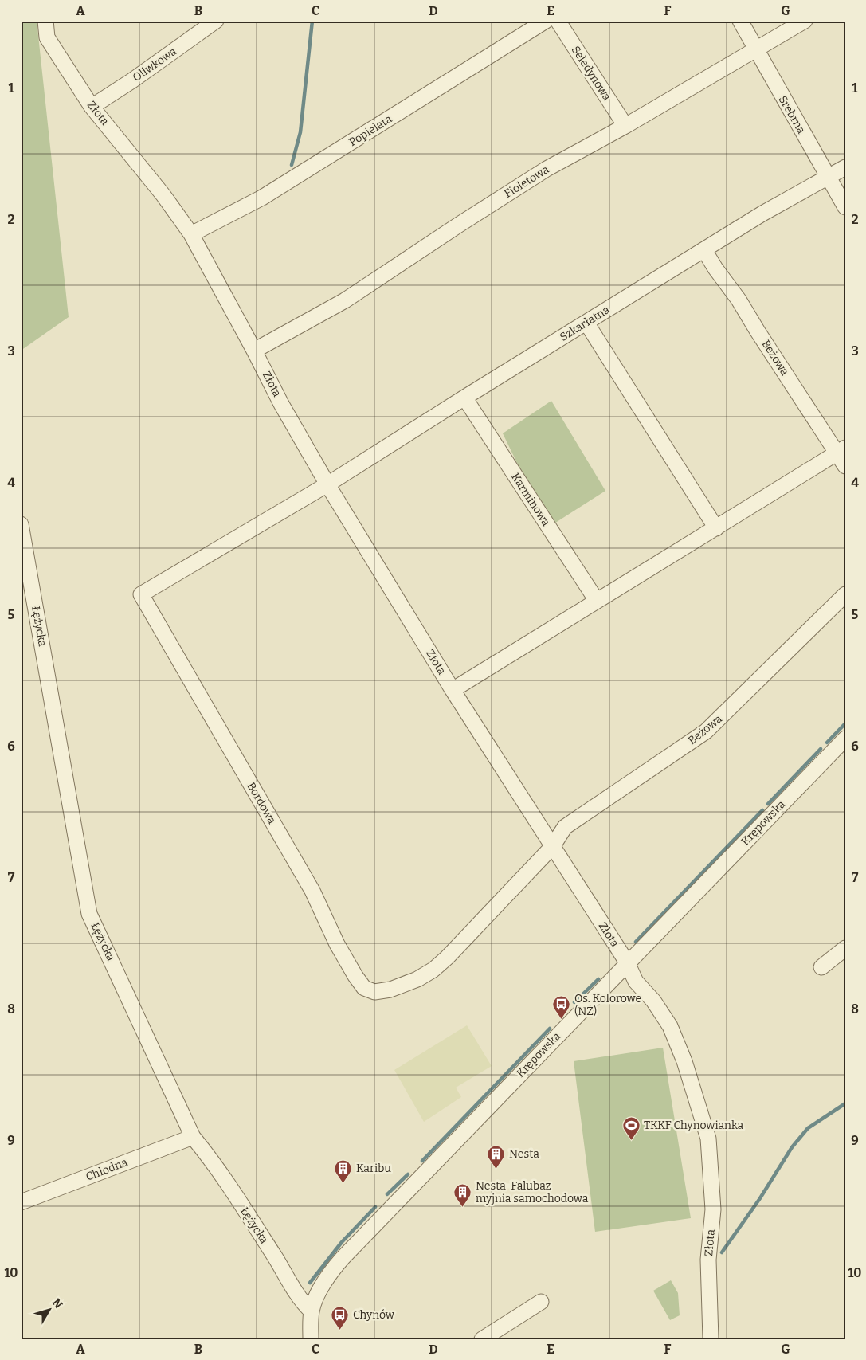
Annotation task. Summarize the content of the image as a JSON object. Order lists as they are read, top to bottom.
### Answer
{
  "streets": {
    "street": [
      "Oliwkowa",
      "Seledynowa",
      "Złota",
      "Srebrna",
      "Popielata",
      "Fioletowa",
      "Szkarłatna",
      "Beżowa",
      "Karminowa",
      "Łężycka",
      "Bordowa",
      "Krępowska",
      "Chłodna"
    ]
  },
  "crossings": [
    ["Oliwkowa", "Złota"],
    ["Seledynowa", "Fioletowa"],
    ["Złota", "Popielata"],
    ["Złota", "Fioletowa"],
    ["Złota", "Szkarłatna"],
    ["Złota", "Beżowa"],
    ["Złota", "Bordowa"],
    ["Złota", "Krępowska"],
    ["Srebrna", "Fioletowa"],
    ["Srebrna", "Szkarłatna"],
    ["Szkarłatna", "Beżowa"],
    ["Szkarłatna", "Karminowa"],
    ["Szkarłatna", "Bordowa"],
    ["Beżowa", "Bordowa"],
    ["Łężycka", "Krępowska"],
    ["Łężycka", "Chłodna"]
  ],
  "places": {
    "bus stop": ["Os. Kolorowe (NŻ)", "Chynów"],
    "sports": ["TKKF Chynowianka"],
    "building": ["Nesta", "Karibu", "Nesta-Falubaz myjnia samochodowa"]
  },
  "north": "top right",
  "grid": {
    "columns": [
      "A",
      "B",
      "C",
      "D",
      "E",
      "F",
      "G"
    ],
    "rows": [
      "1",
      "2",
      "3",
      "4",
      "5",
      "6",
      "7",
      "8",
      "9",
      "10"
    ]
  }
}
